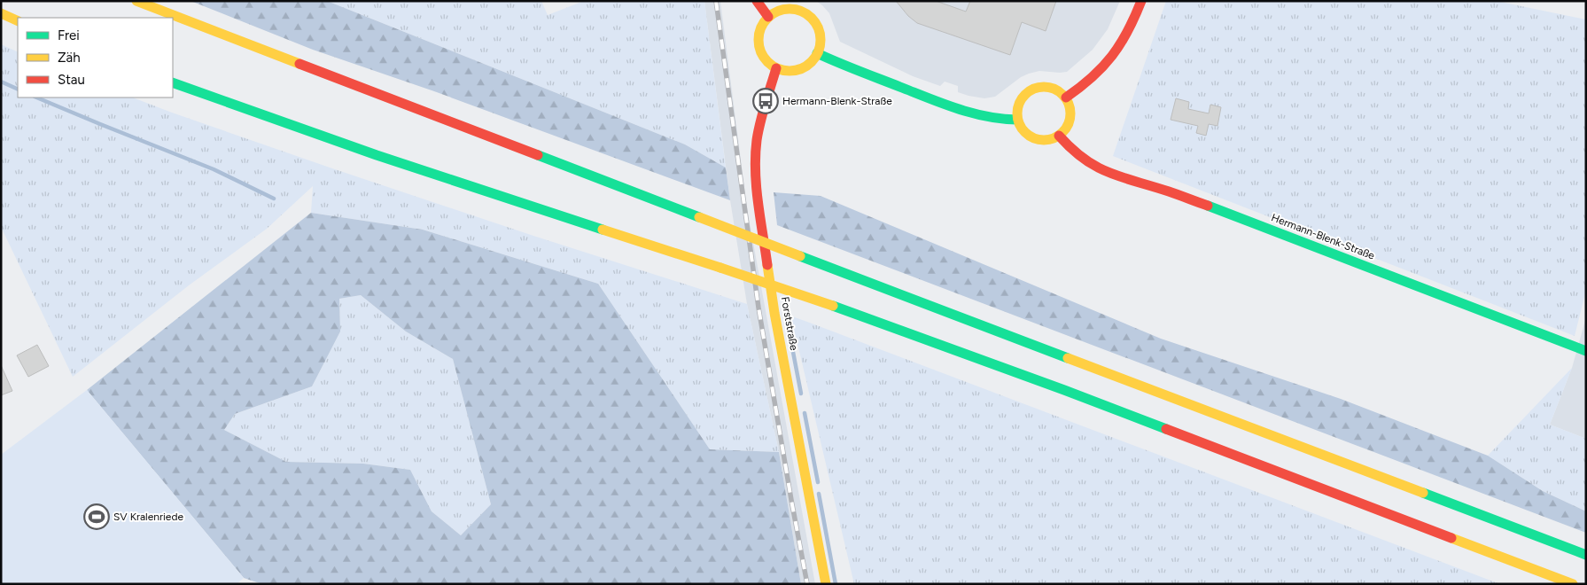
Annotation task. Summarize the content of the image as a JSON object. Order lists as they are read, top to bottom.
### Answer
{
  "streets": {
    "main road": ["Hermann-Blenk-Straße", "Forststraße"]
  },
  "places": {
    "bus stop": ["Hermann-Blenk-Straße"],
    "sports": ["SV Kralenriede"]
  },
  "legend": ["Frei", "Zäh", "Stau"]
}
